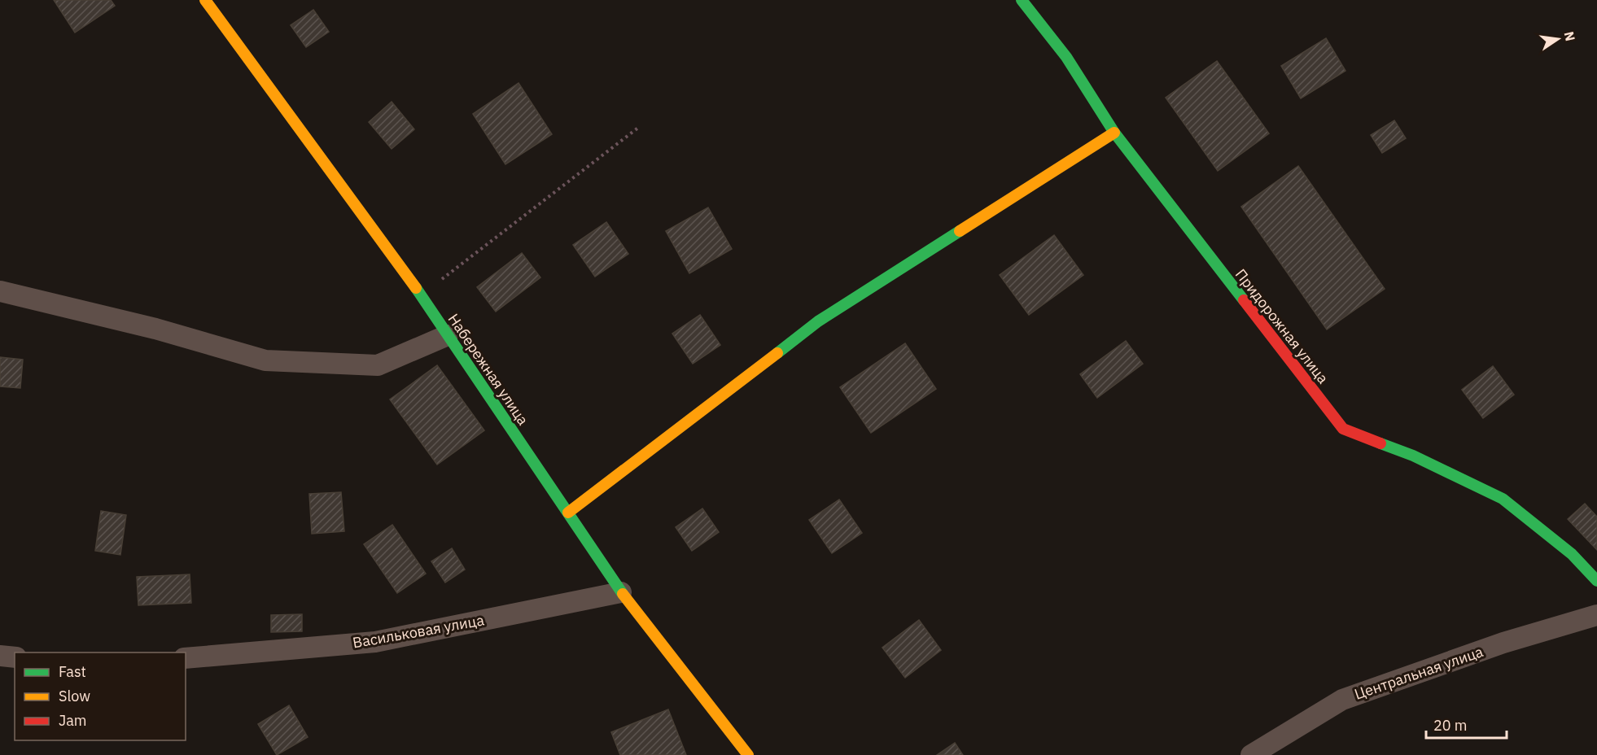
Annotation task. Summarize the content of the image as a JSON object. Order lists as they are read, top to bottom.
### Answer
{
  "streets": {
    "street": [
      "Придорожная улица",
      "Набережная улица",
      "Васильковая улица",
      "Центральная улица"
    ]
  },
  "crossings": [
    ["Набережная улица", "Васильковая улица"]
  ],
  "legend": ["Fast", "Slow", "Jam"],
  "scale_bar": "20 m",
  "north": "right"
}
